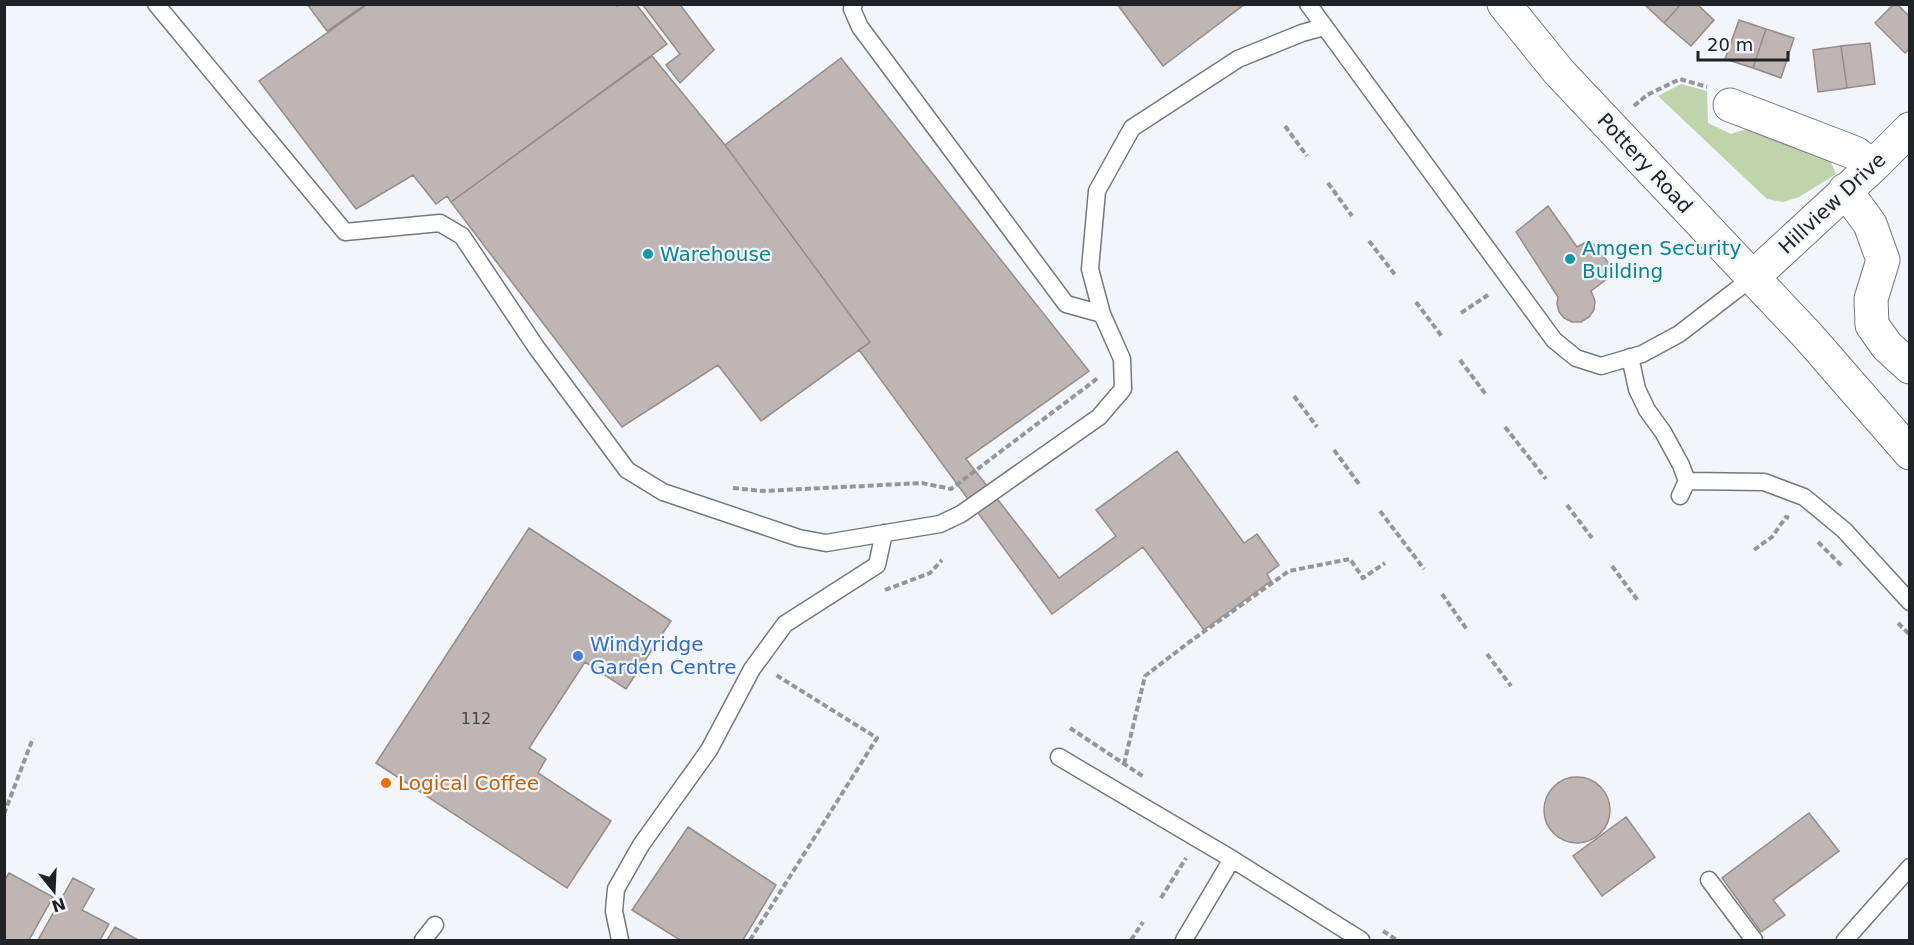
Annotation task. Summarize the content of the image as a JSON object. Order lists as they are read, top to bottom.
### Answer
{
  "streets": {
    "street": ["Pottery Road", "Hillview Drive"]
  },
  "crossings": [
    ["Pottery Road", "Hillview Drive"]
  ],
  "places": [
    "Warehouse",
    "Amgen Security Building",
    "Windyridge Garden Centre",
    "Logical Coffee"
  ],
  "house_numbers": ["112"],
  "scale_bar": "20 m",
  "north": "bottom"
}
